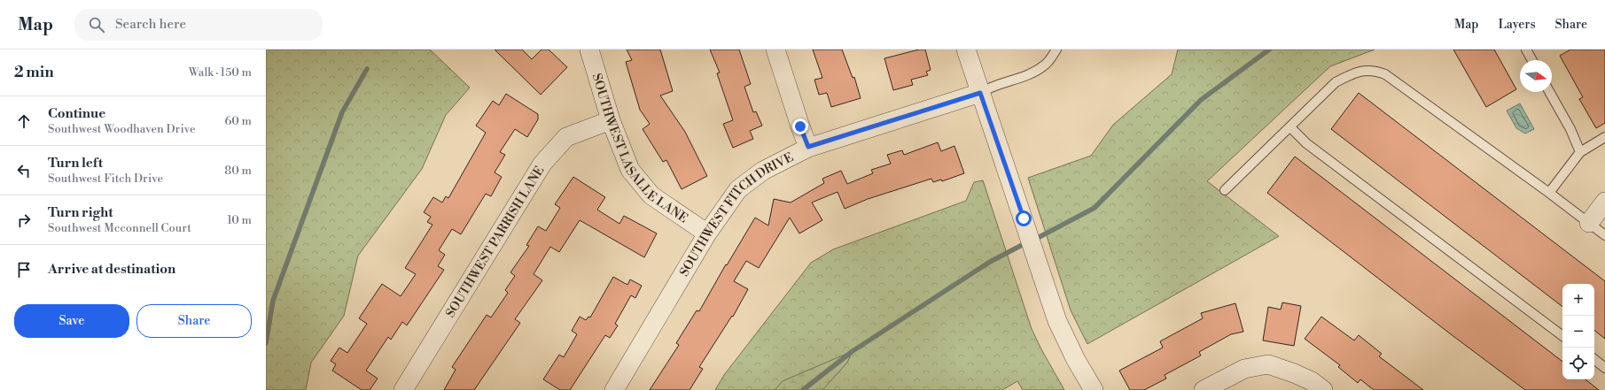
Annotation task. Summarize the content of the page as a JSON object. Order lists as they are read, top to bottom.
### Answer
{
  "streets": {
    "street": ["SOUTHWEST LASALLE LANE", "SOUTHWEST FITCH DRIVE", "SOUTHWEST PARRISH LANE"]
  },
  "crossings": [
    ["SOUTHWEST LASALLE LANE", "SOUTHWEST FITCH DRIVE"],
    ["SOUTHWEST LASALLE LANE", "SOUTHWEST PARRISH LANE"]
  ],
  "north": "right",
  "page": {
    "header": "Map",
    "search": "Search here",
    "nav": ["Map", "Layers", "Share"],
    "heading": ["2 min", "Walk · 150 m"],
    "list": [
      ["Continue", "Southwest Woodhaven Drive", "60 m"],
      ["Turn left", "Southwest Fitch Drive", "80 m"],
      ["Turn right", "Southwest Mcconnell Court", "10 m"],
      "Arrive at destination"
    ],
    "map_buttons": ["+", "−"],
    "buttons": ["Save", "Share"]
  }
}
